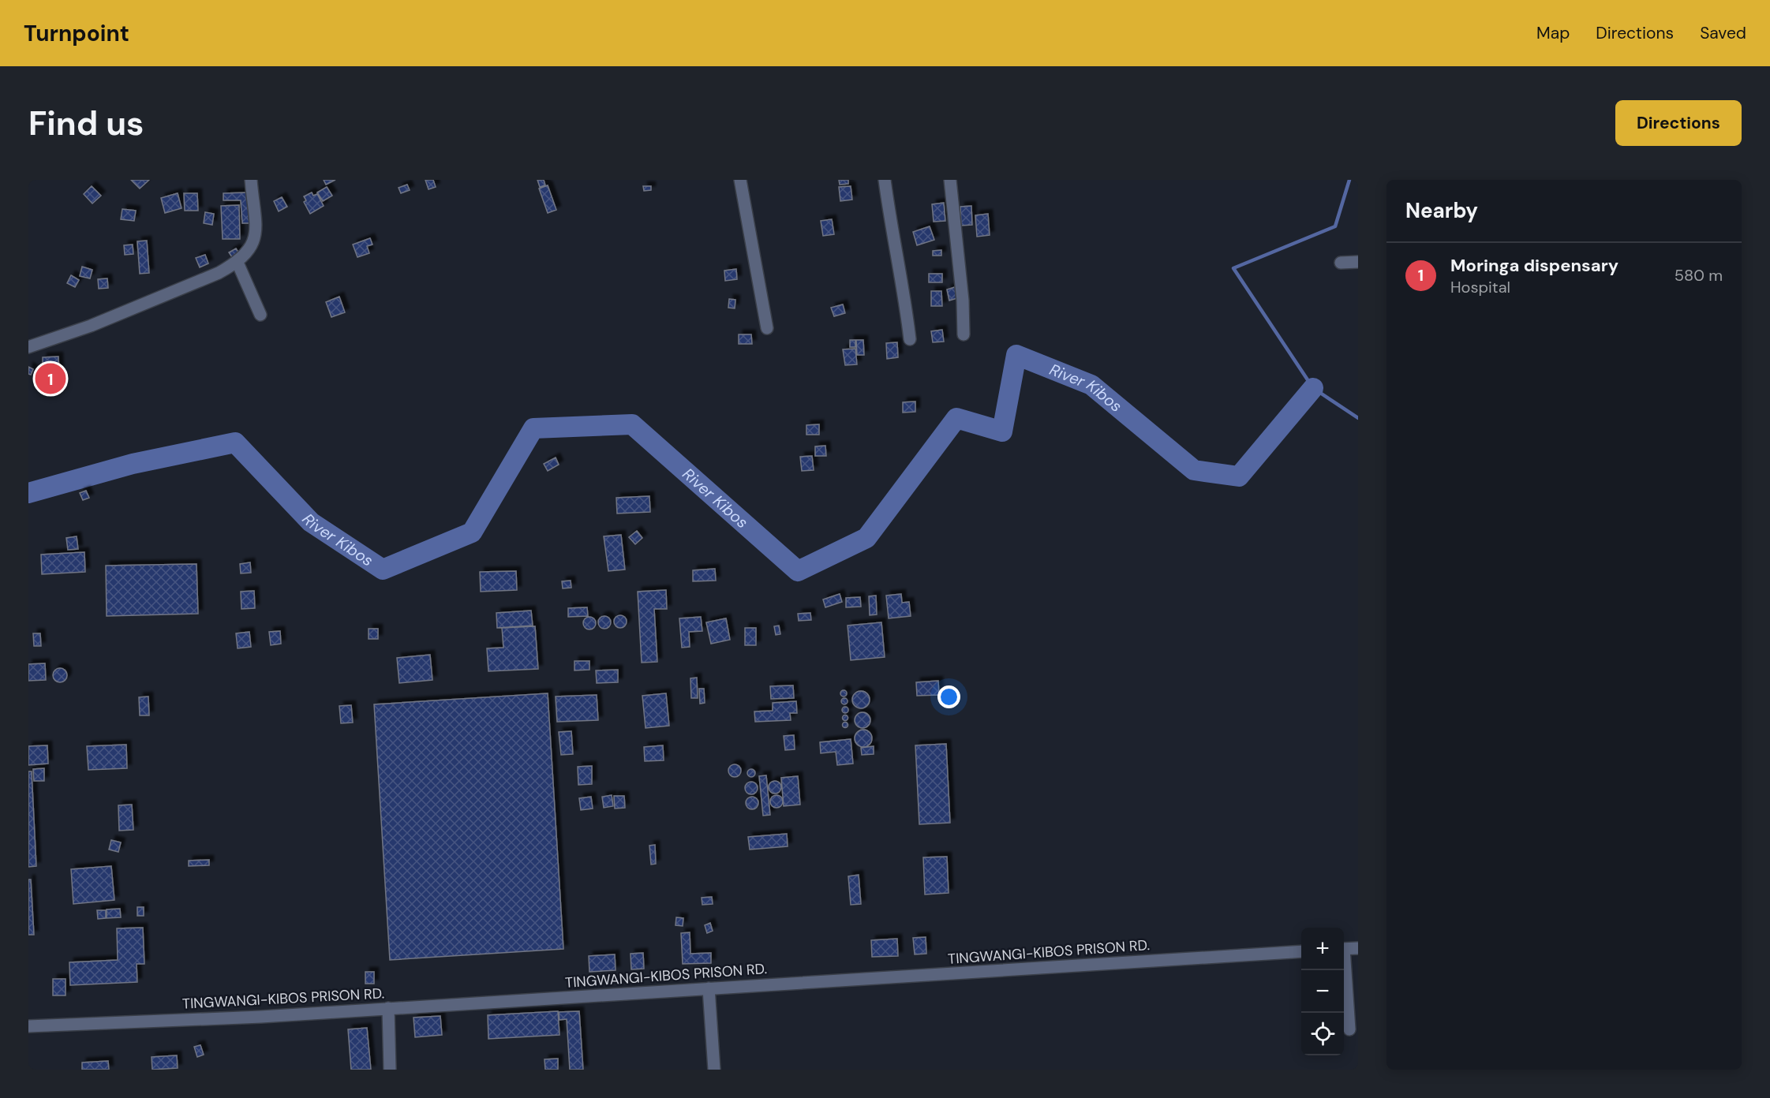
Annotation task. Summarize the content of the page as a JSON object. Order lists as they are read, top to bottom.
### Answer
{
  "streets": {
    "street": ["TINGWANGI-KIBOS PRISON RD."]
  },
  "water": ["River Kibos"],
  "page": {
    "header": "Turnpoint",
    "nav": ["Map", "Directions", "Saved"],
    "buttons": "Directions",
    "title": "Find us",
    "heading": "Nearby",
    "list": [
      {
        "mark": "1",
        "name": "Moringa dispensary",
        "note": "Hospital",
        "value": "580 m"
      }
    ],
    "pins": "1",
    "map_buttons": ["+", "−"]
  }
}
